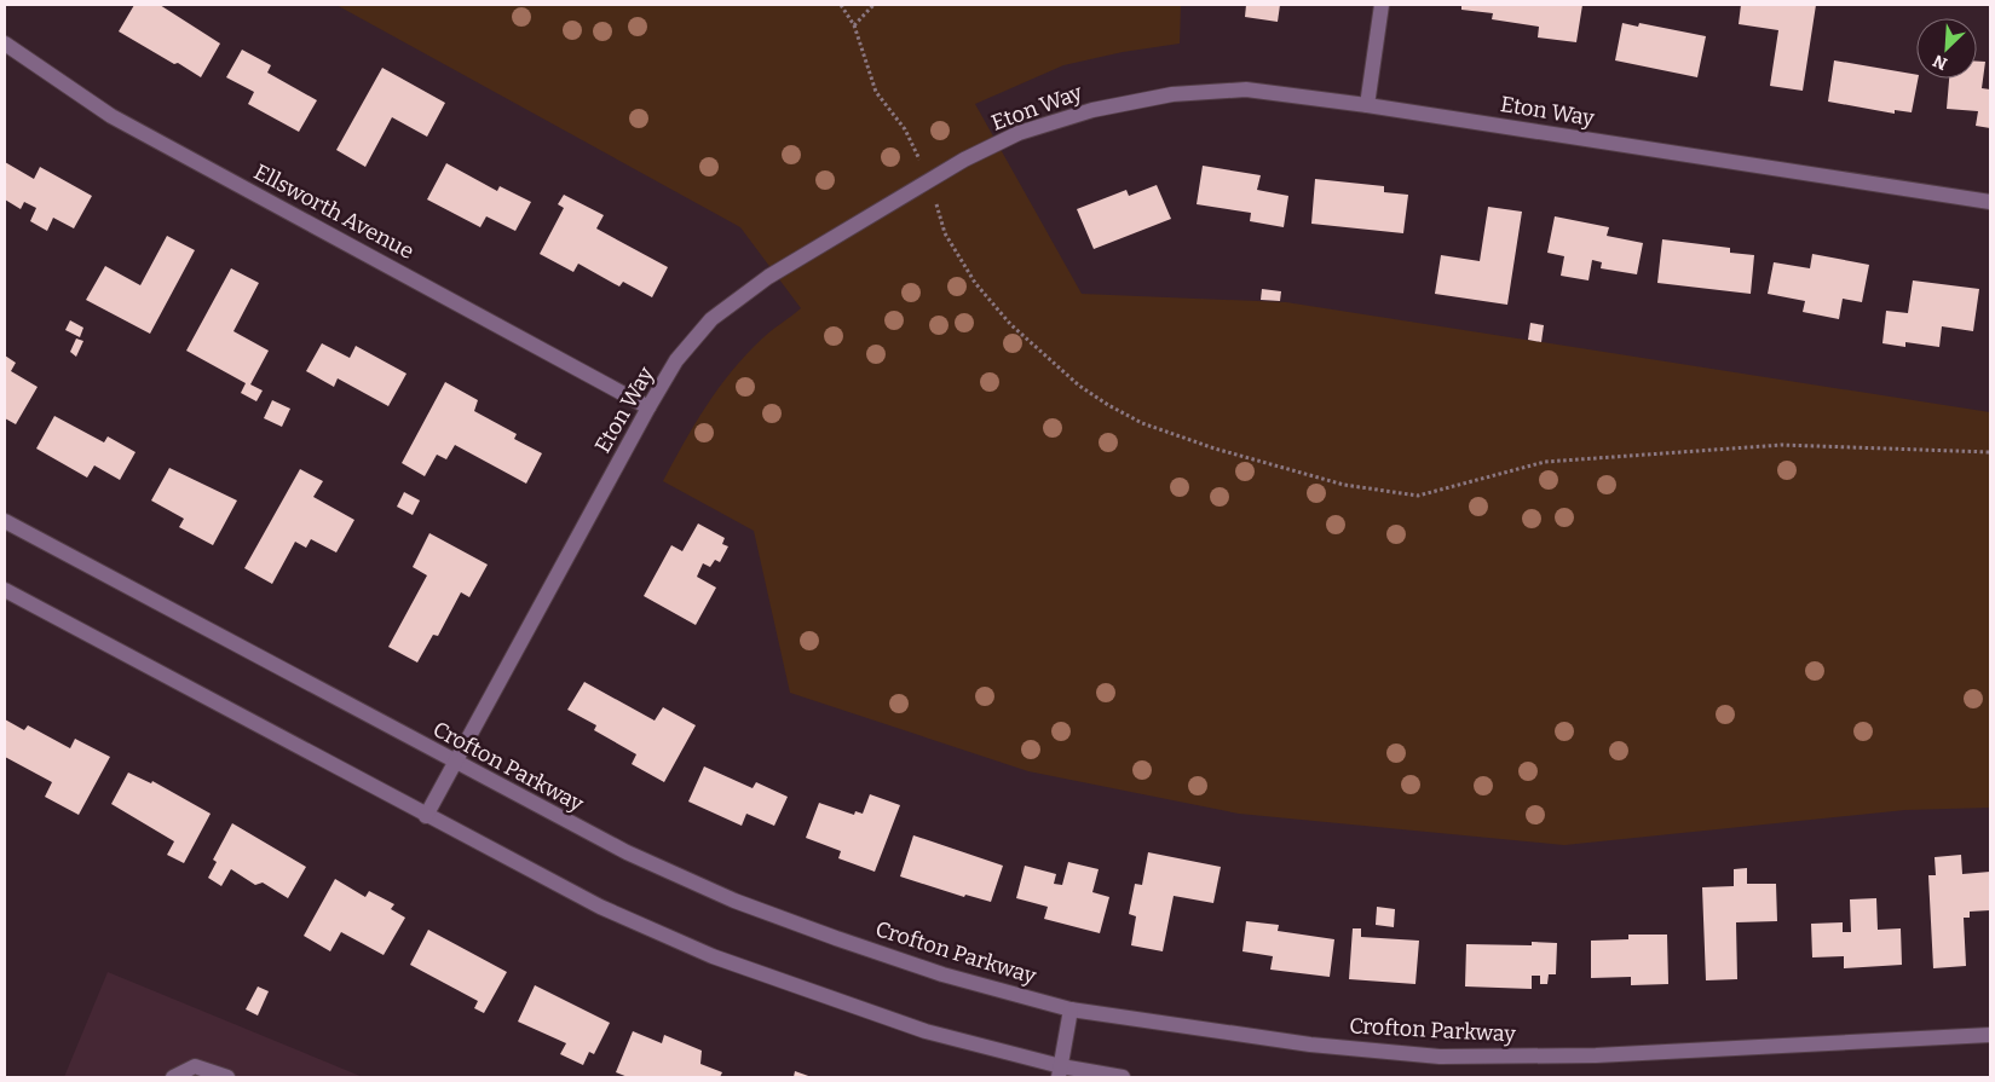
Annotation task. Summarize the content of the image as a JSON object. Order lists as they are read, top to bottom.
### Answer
{
  "streets": {
    "street": ["Eton Way", "Ellsworth Avenue", "Crofton Parkway"]
  },
  "crossings": [
    ["Eton Way", "Ellsworth Avenue"],
    ["Eton Way", "Crofton Parkway"]
  ],
  "north": "bottom left"
}
